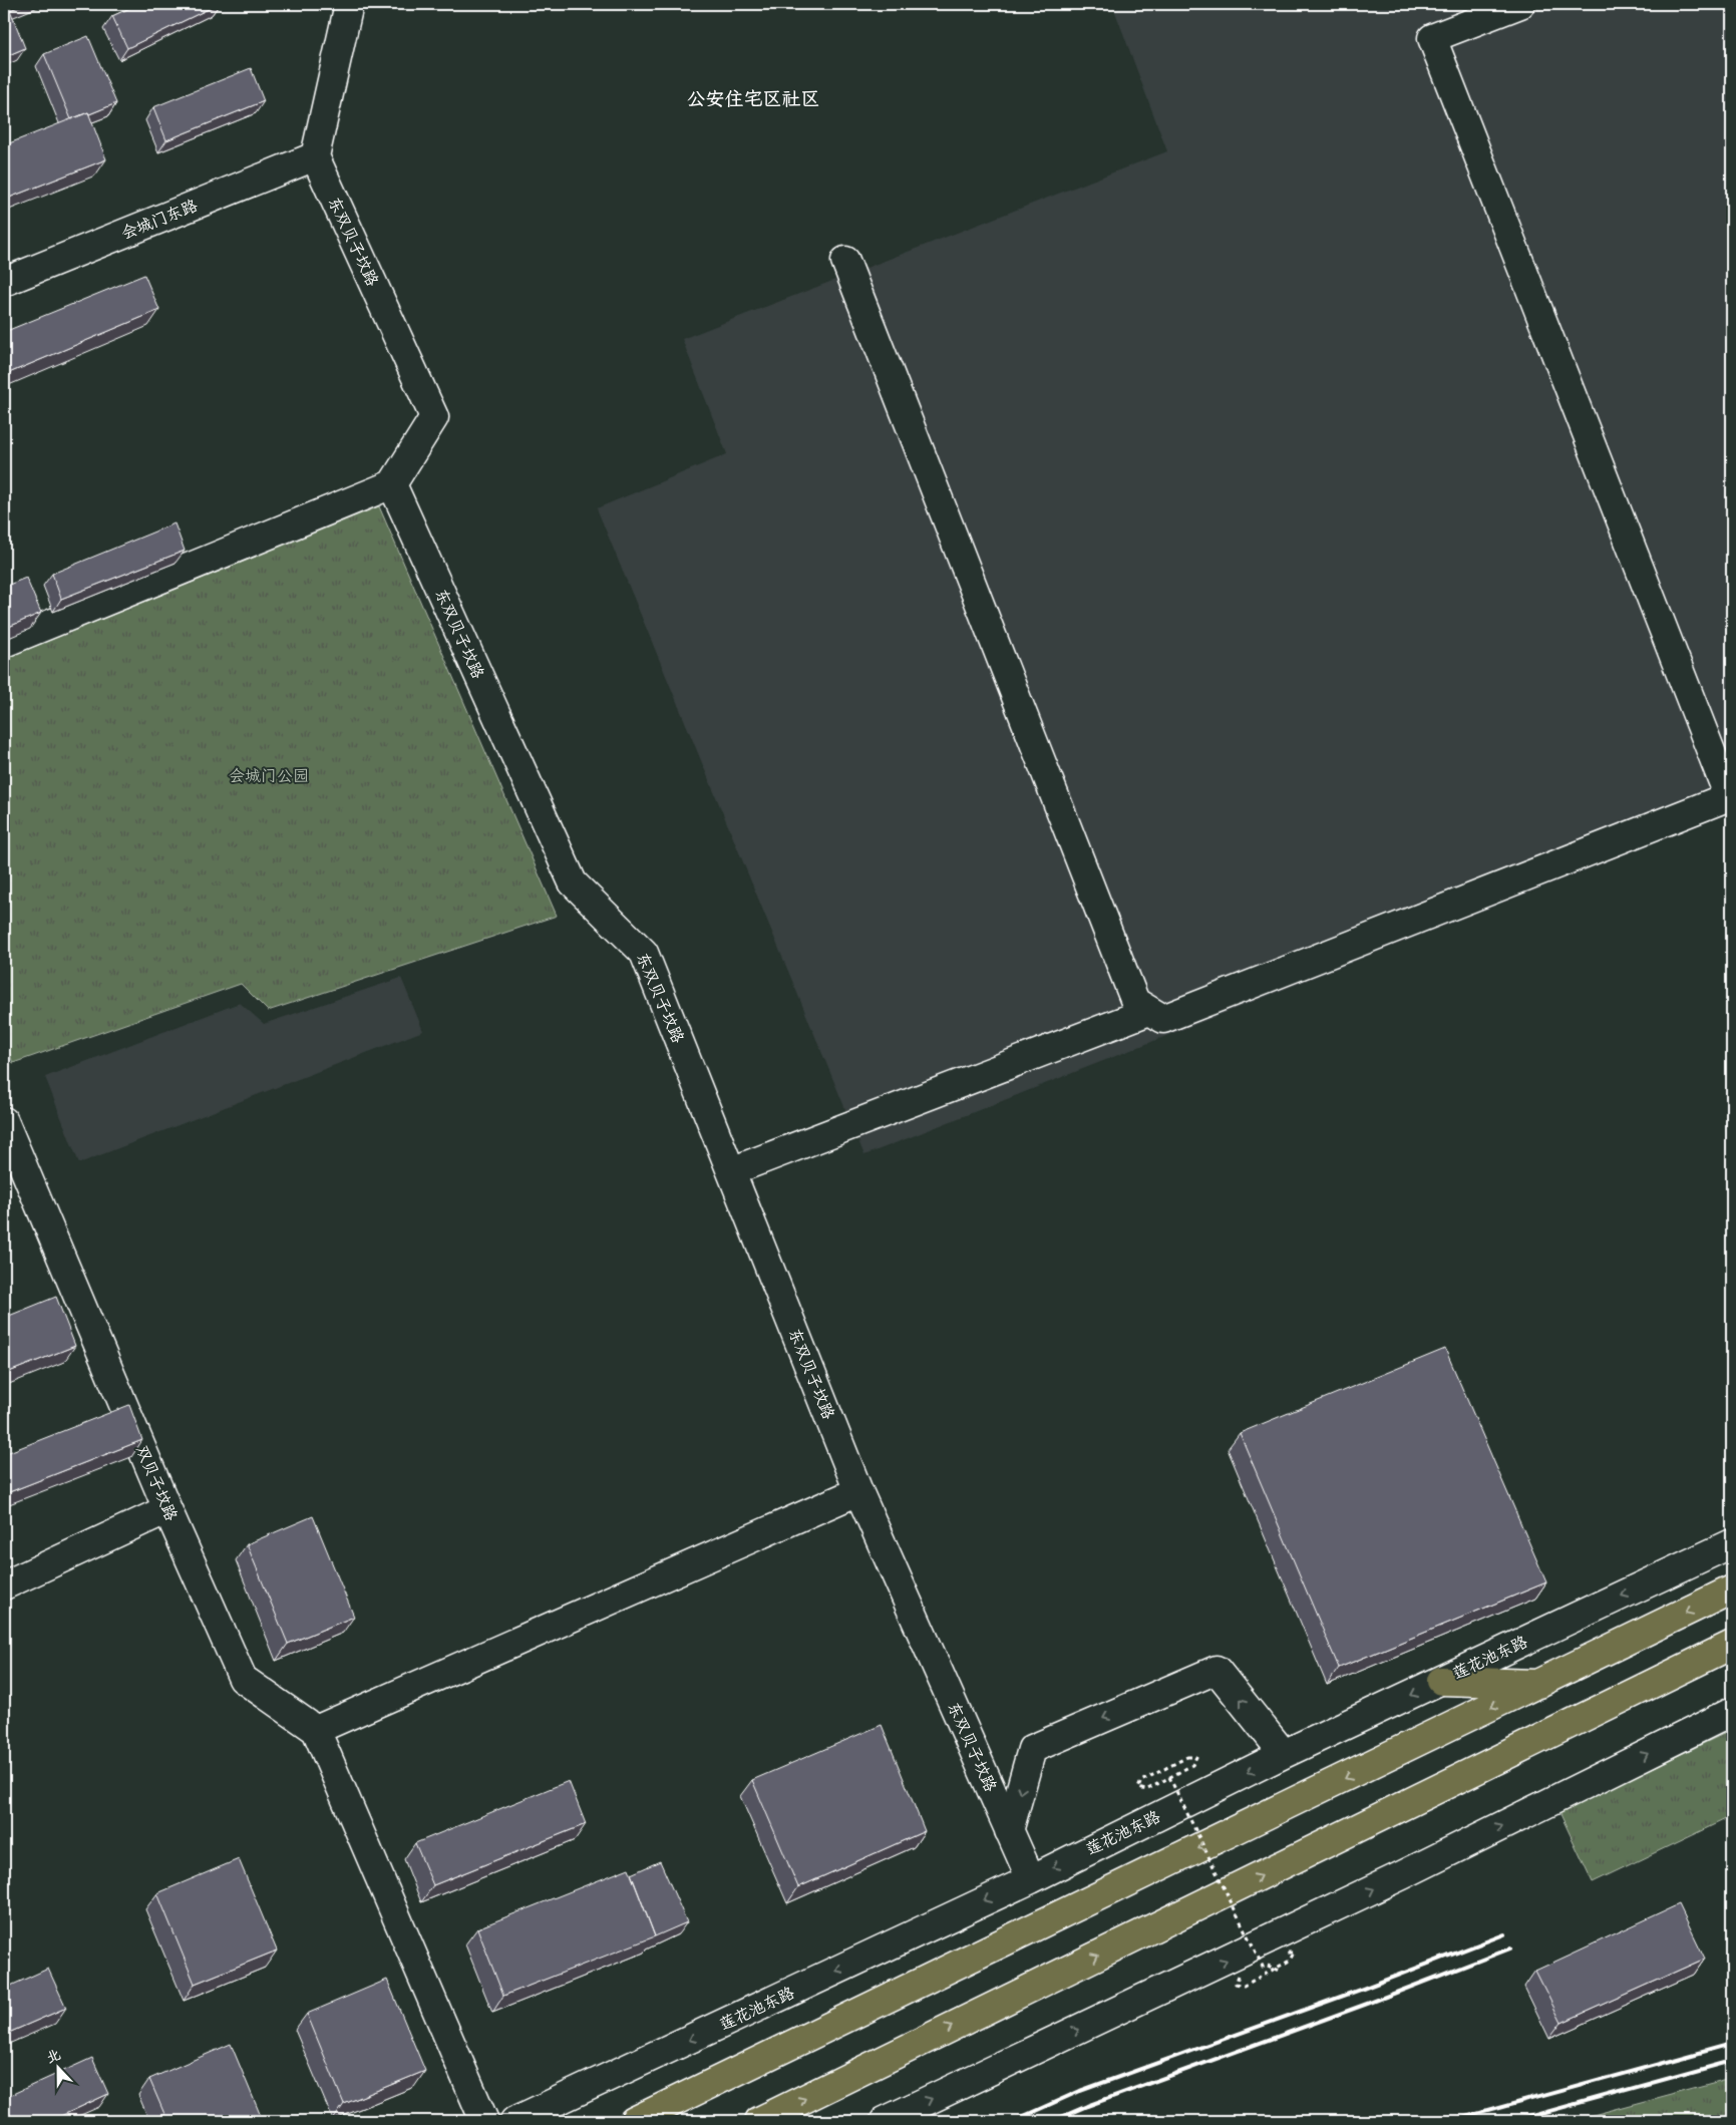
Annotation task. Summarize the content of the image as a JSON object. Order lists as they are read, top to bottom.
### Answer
{
  "streets": {
    "street": [
      "会城门东路",
      "东双贝子坟路",
      "双贝子坟路",
      "莲花池东路"
    ]
  },
  "crossings": [
    ["会城门东路", "东双贝子坟路"],
    ["东双贝子坟路", "莲花池东路"]
  ],
  "districts": ["公安住宅区社区"],
  "parks": ["会城门公园"],
  "north": "top"
}
